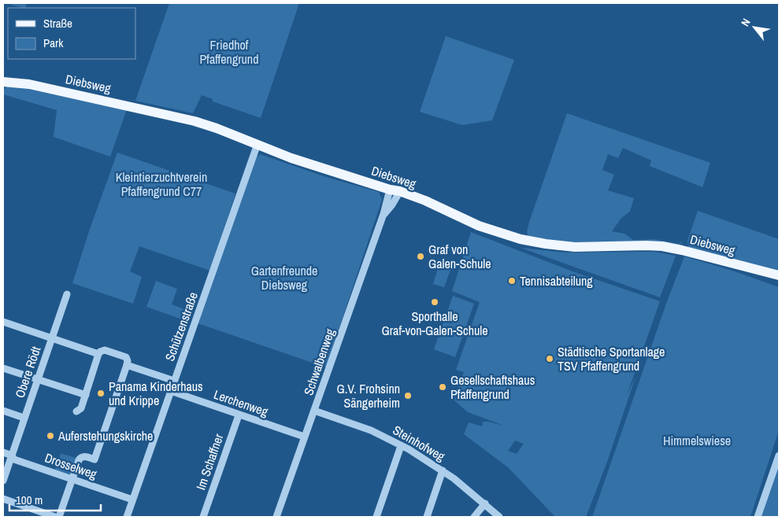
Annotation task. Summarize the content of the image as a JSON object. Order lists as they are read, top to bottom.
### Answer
{
  "streets": {
    "main road": ["Diebsweg"],
    "street": [
      "Schützenstraße",
      "Schwalbenweg",
      "Obere Rödt",
      "Lerchenweg",
      "Steinhofweg",
      "Im Schaffner",
      "Drosselweg"
    ]
  },
  "crossings": [
    ["Diebsweg", "Schützenstraße"],
    ["Diebsweg", "Schwalbenweg"],
    ["Schützenstraße", "Lerchenweg"],
    ["Schützenstraße", "Drosselweg"],
    ["Schwalbenweg", "Lerchenweg"],
    ["Schwalbenweg", "Steinhofweg"],
    ["Obere Rödt", "Drosselweg"],
    ["Lerchenweg", "Im Schaffner"]
  ],
  "parks": [
    "Friedhof Pfaffengrund",
    "Kleintierzuchtverein Pfaffengrund C77",
    "Gartenfreunde Diebsweg",
    "Himmelswiese"
  ],
  "places": [
    "Graf von Galen-Schule",
    "Tennisabteilung",
    "Sporthalle Graf-von-Galen-Schule",
    "Städtische Sportanlage TSV Pfaffengrund",
    "Gesellschaftshaus Pfaffengrund",
    "Panama Kinderhaus und Krippe",
    "G.V. Frohsinn Sängerheim",
    "Auferstehungskirche"
  ],
  "legend": ["Straße", "Park"],
  "scale_bar": "100 m",
  "north": "top left"
}
